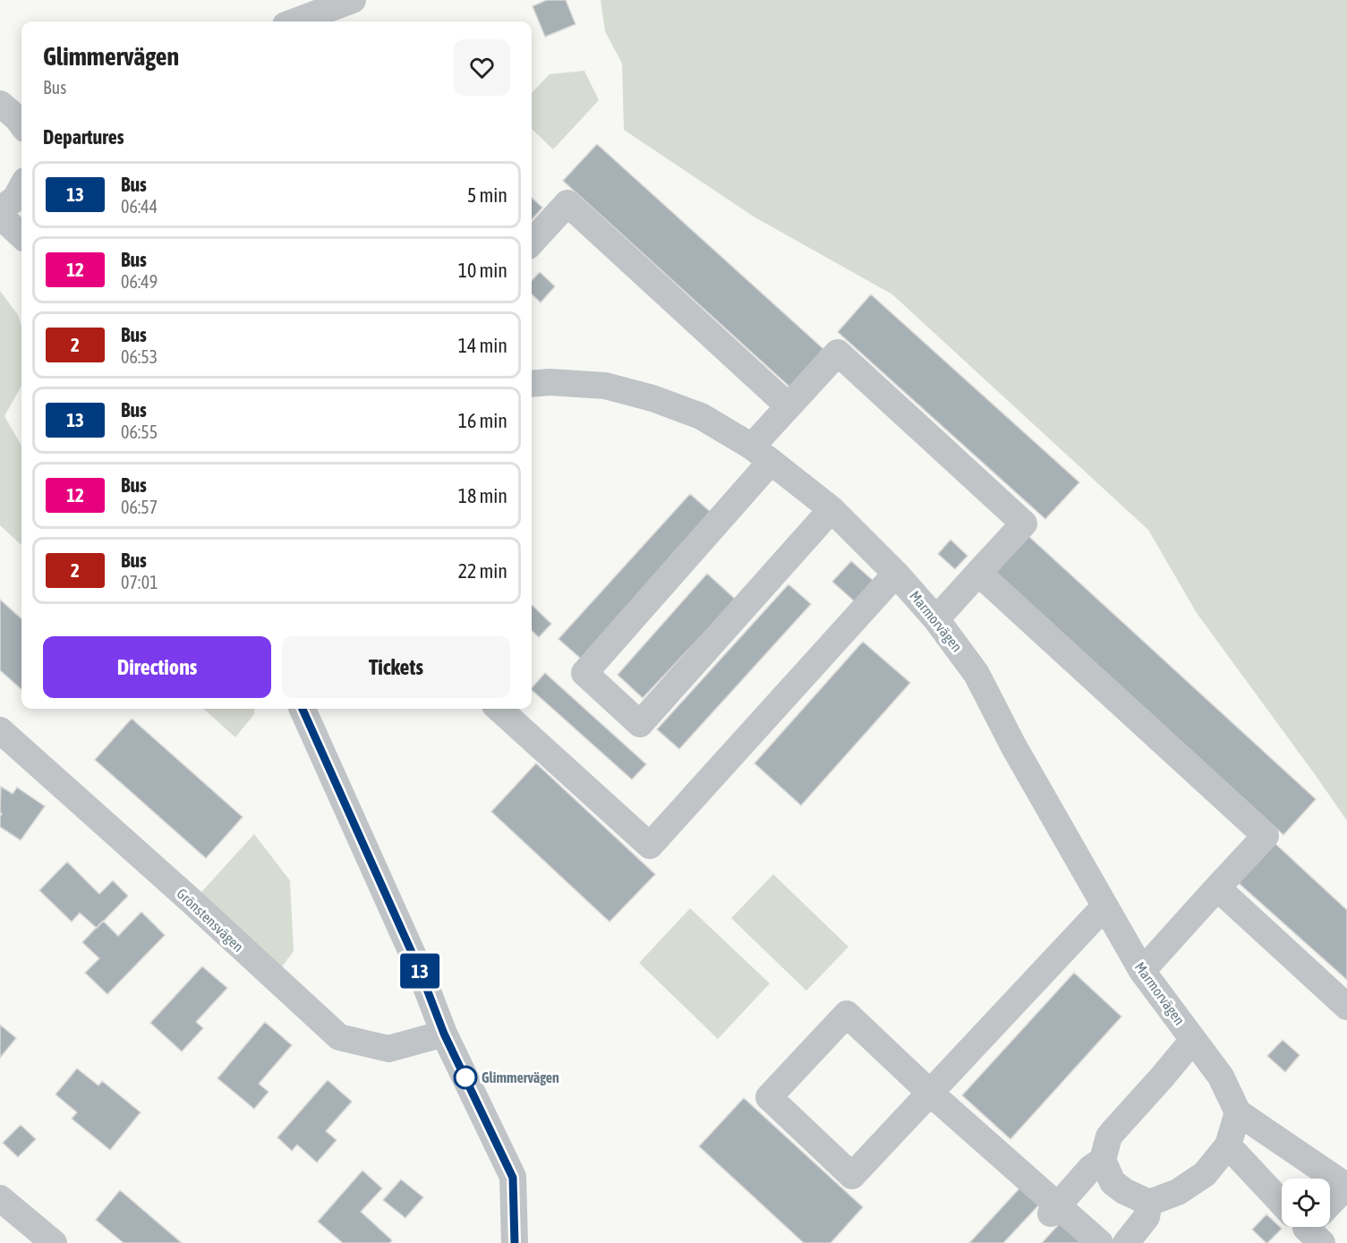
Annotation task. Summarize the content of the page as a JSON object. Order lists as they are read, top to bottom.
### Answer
{
  "streets": {
    "street": ["Marmorvägen", "Grönstensvägen"]
  },
  "places": ["Glimmervägen"],
  "lines": ["bus line 13"],
  "page": {
    "on_map": "13",
    "heading": [
      ["Glimmervägen", "Bus"],
      "Departures"
    ],
    "list": [
      {
        "mark": "13",
        "name": "Bus",
        "note": "06:44",
        "value": "5 min"
      },
      {
        "mark": "12",
        "name": "Bus",
        "note": "06:49",
        "value": "10 min"
      },
      {
        "mark": "2",
        "name": "Bus",
        "note": "06:53",
        "value": "14 min"
      },
      {
        "mark": "13",
        "name": "Bus",
        "note": "06:55",
        "value": "16 min"
      },
      {
        "mark": "12",
        "name": "Bus",
        "note": "06:57",
        "value": "18 min"
      },
      {
        "mark": "2",
        "name": "Bus",
        "note": "07:01",
        "value": "22 min"
      }
    ],
    "buttons": ["Directions", "Tickets"]
  }
}
